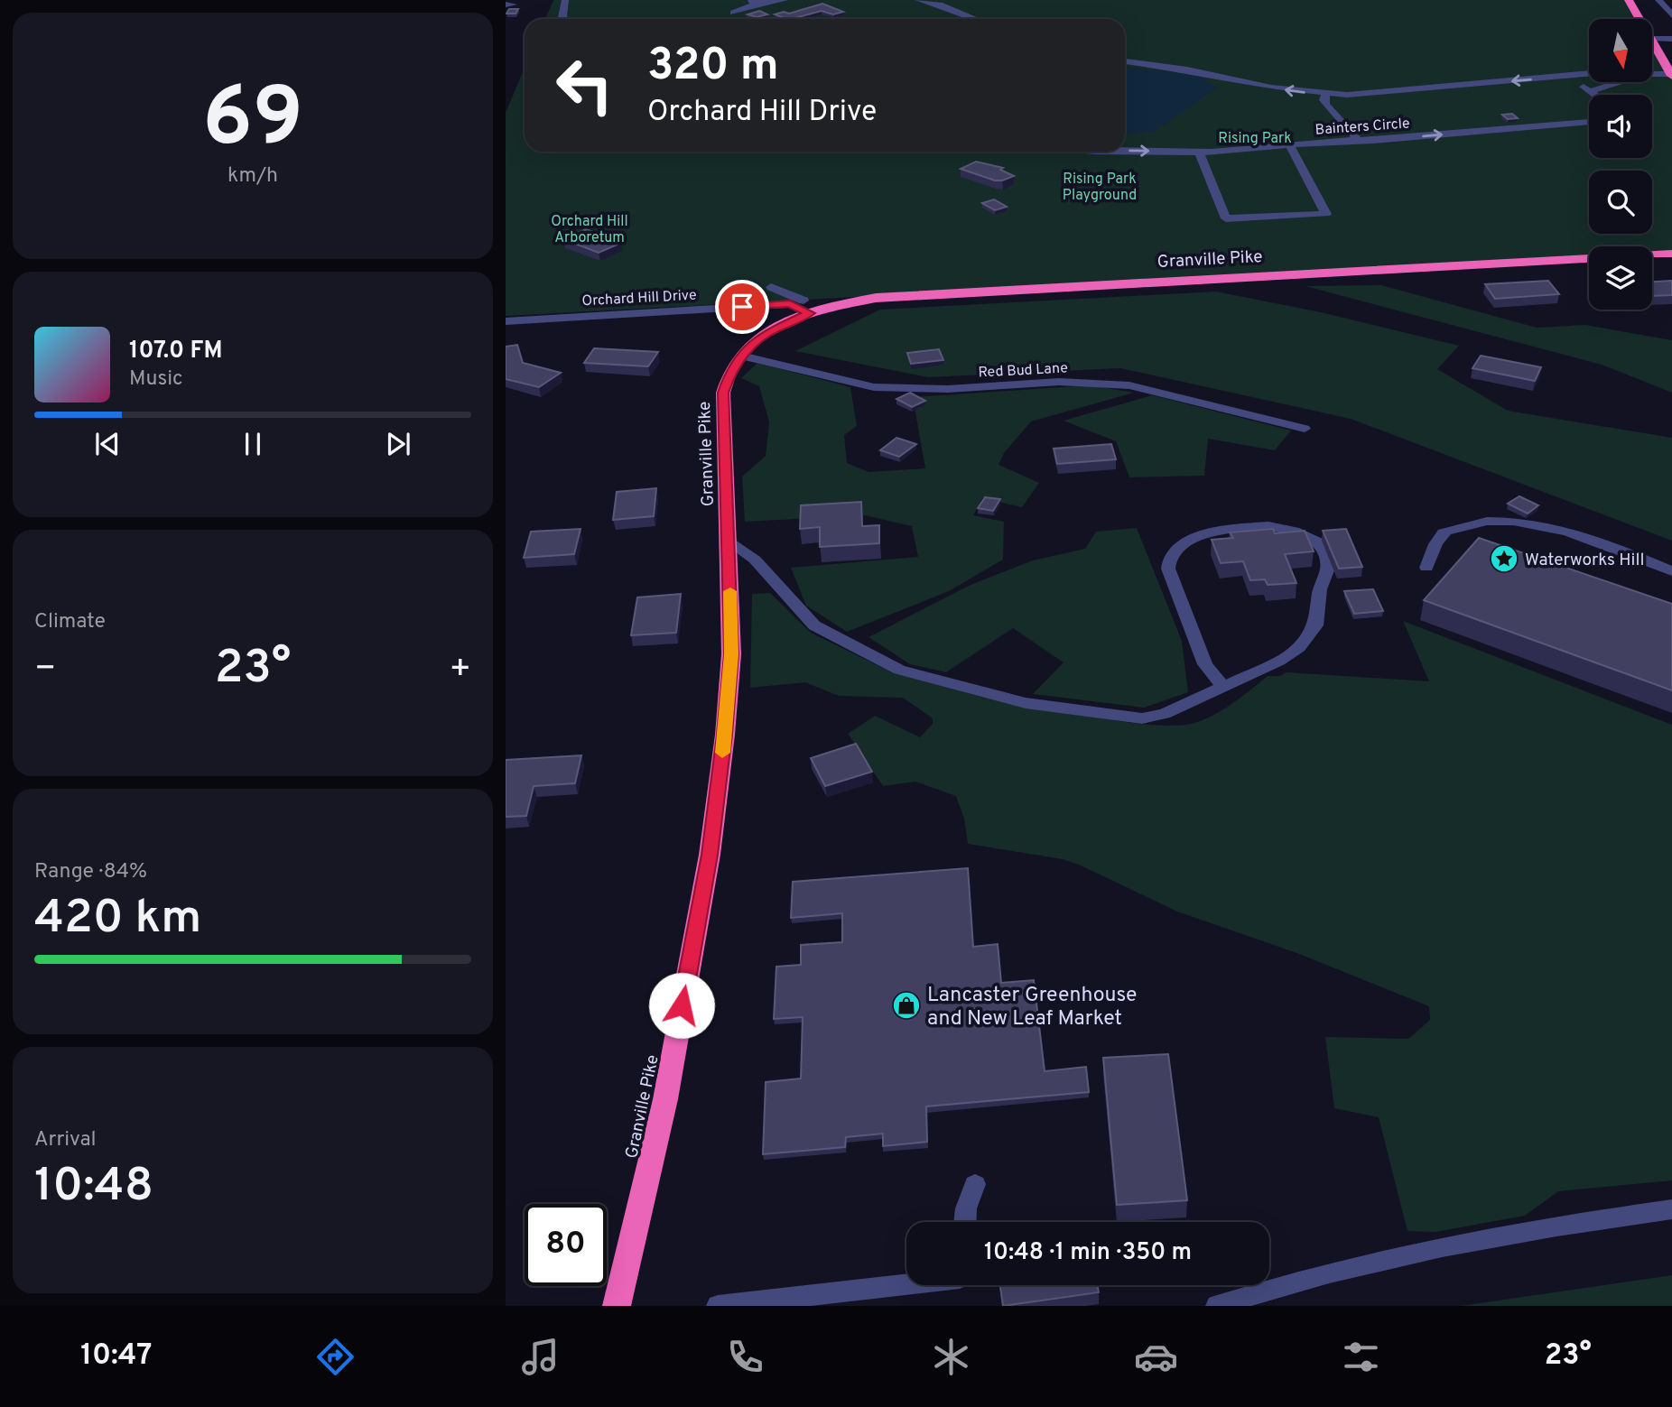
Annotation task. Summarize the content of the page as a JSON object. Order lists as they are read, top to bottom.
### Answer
{
  "streets": {
    "highway": ["Granville Pike"],
    "street": ["Bainters Circle", "Orchard Hill Drive", "Red Bud Lane"]
  },
  "crossings": [
    ["Granville Pike", "Orchard Hill Drive"],
    ["Granville Pike", "Red Bud Lane"]
  ],
  "parks": ["Rising Park", "Rising Park Playground", "Orchard Hill Arboretum"],
  "places": {
    "place": ["Waterworks Hill"],
    "shop": ["Lancaster Greenhouse and New Leaf Market"]
  },
  "north": "bottom",
  "page": {
    "tile": [
      ["69", "km/h"],
      "Climate",
      ["Range · 84%", "420 km"],
      ["Arrival", "10:48"]
    ],
    "turn": ["320 m", "Orchard Hill Drive"],
    "song": ["107.0 FM", "Music"],
    "heat": ["−", "23°", "+"],
    "limit": "80",
    "trip": "10:48 · 1 min · 350 m",
    "tabs": ["10:47", "23°"]
  }
}
